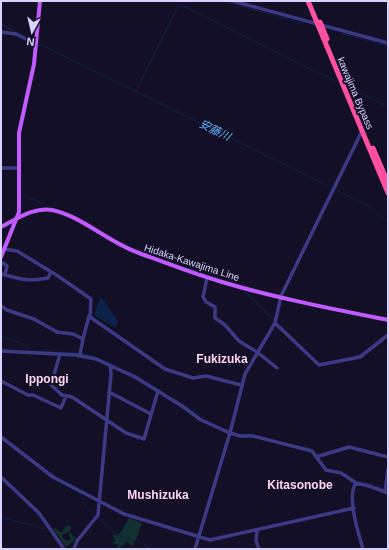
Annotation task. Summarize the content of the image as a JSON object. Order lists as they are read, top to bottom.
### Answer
{
  "streets": {
    "highway": ["kawajima Bypass"],
    "main road": ["Hidaka-Kawajima Line"]
  },
  "districts": [
    "Fukizuka",
    "Ippongi",
    "Kitasonobe",
    "Mushizuka"
  ],
  "water": ["安藤川"],
  "north": "bottom"
}
